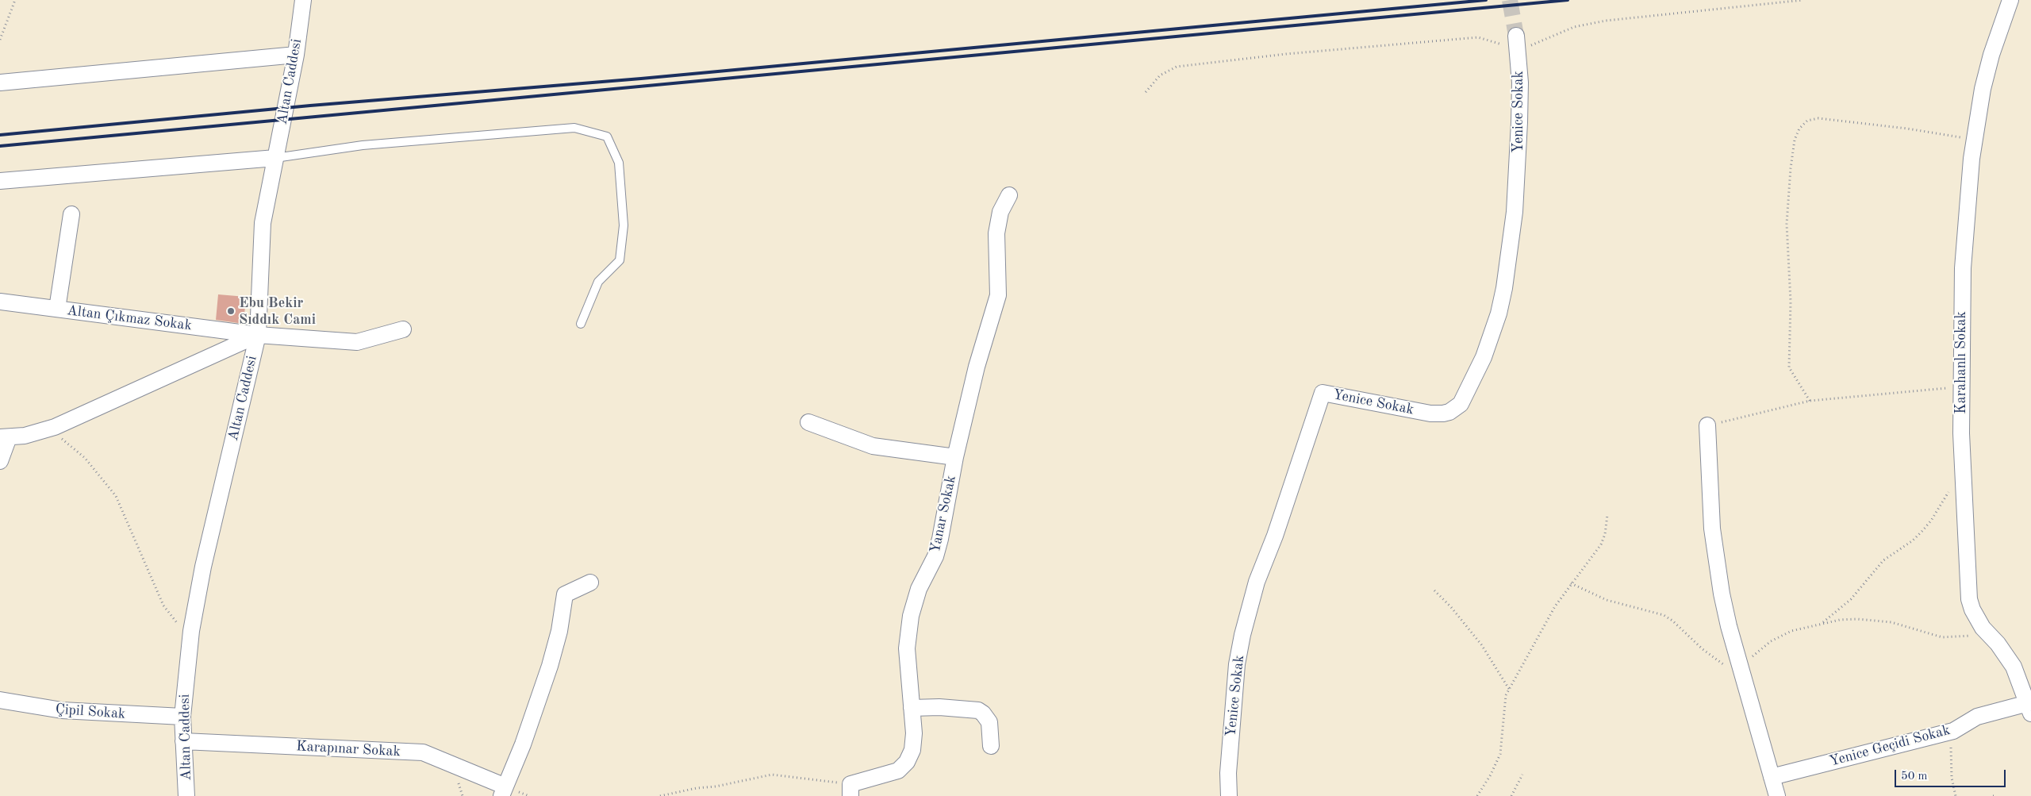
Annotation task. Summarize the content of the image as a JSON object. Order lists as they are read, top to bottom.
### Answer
{
  "streets": {
    "street": [
      "Altan Caddesi",
      "Yenice Sokak",
      "Altan Çıkmaz Sokak",
      "Karahanlı Sokak",
      "Yanar Sokak",
      "Çipil Sokak",
      "Yenice Geçidi Sokak",
      "Karapınar Sokak"
    ]
  },
  "crossings": [
    ["Altan Caddesi", "Altan Çıkmaz Sokak"],
    ["Altan Caddesi", "Çipil Sokak"],
    ["Altan Caddesi", "Karapınar Sokak"],
    ["Karahanlı Sokak", "Yenice Geçidi Sokak"]
  ],
  "places": ["Ebu Bekir Sıddık Cami"],
  "scale_bar": "50 m"
}
